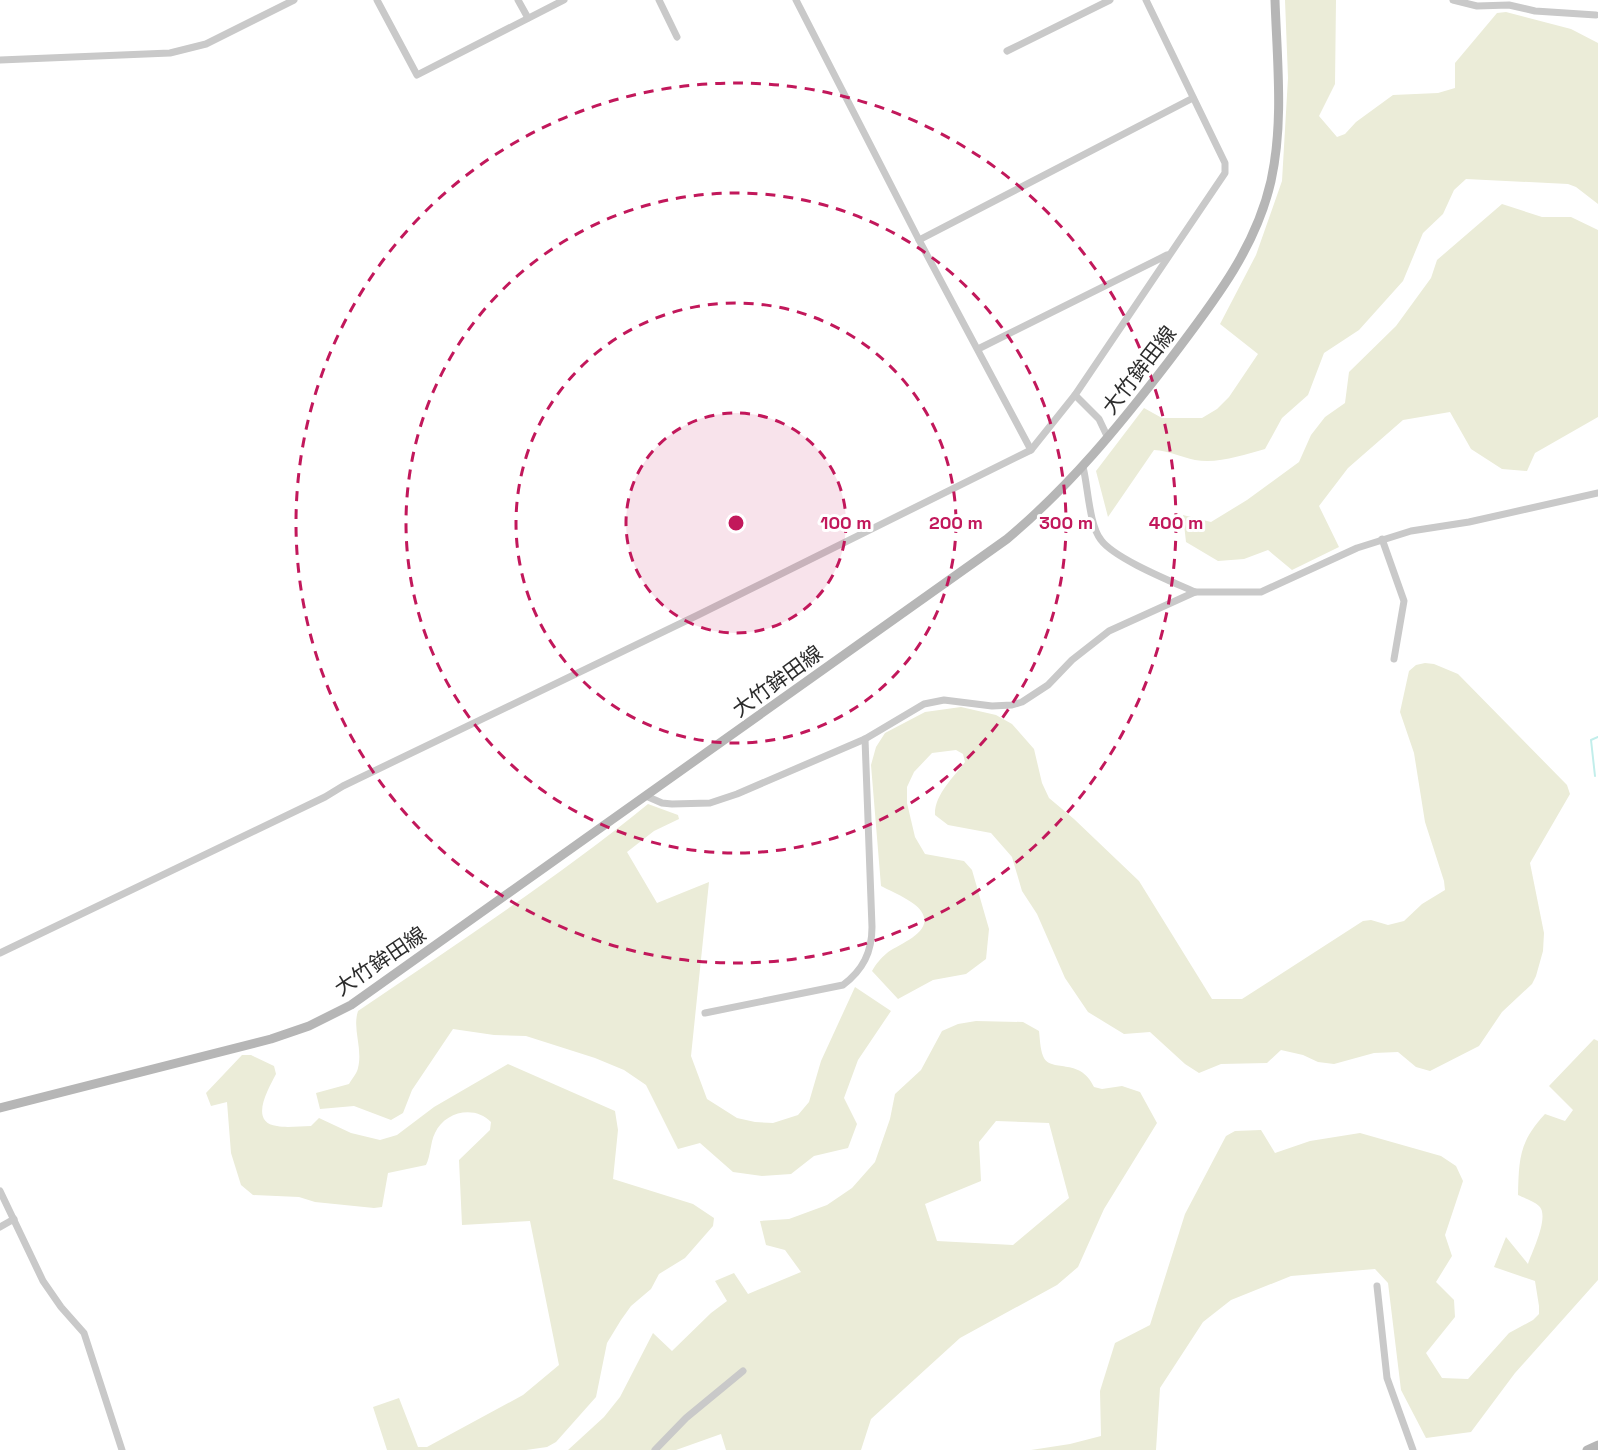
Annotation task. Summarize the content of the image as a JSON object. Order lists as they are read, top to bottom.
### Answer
{
  "streets": {
    "main road": ["大竹鉾田線"]
  },
  "rings": [
    "100 m",
    "200 m",
    "300 m",
    "400 m"
  ]
}
